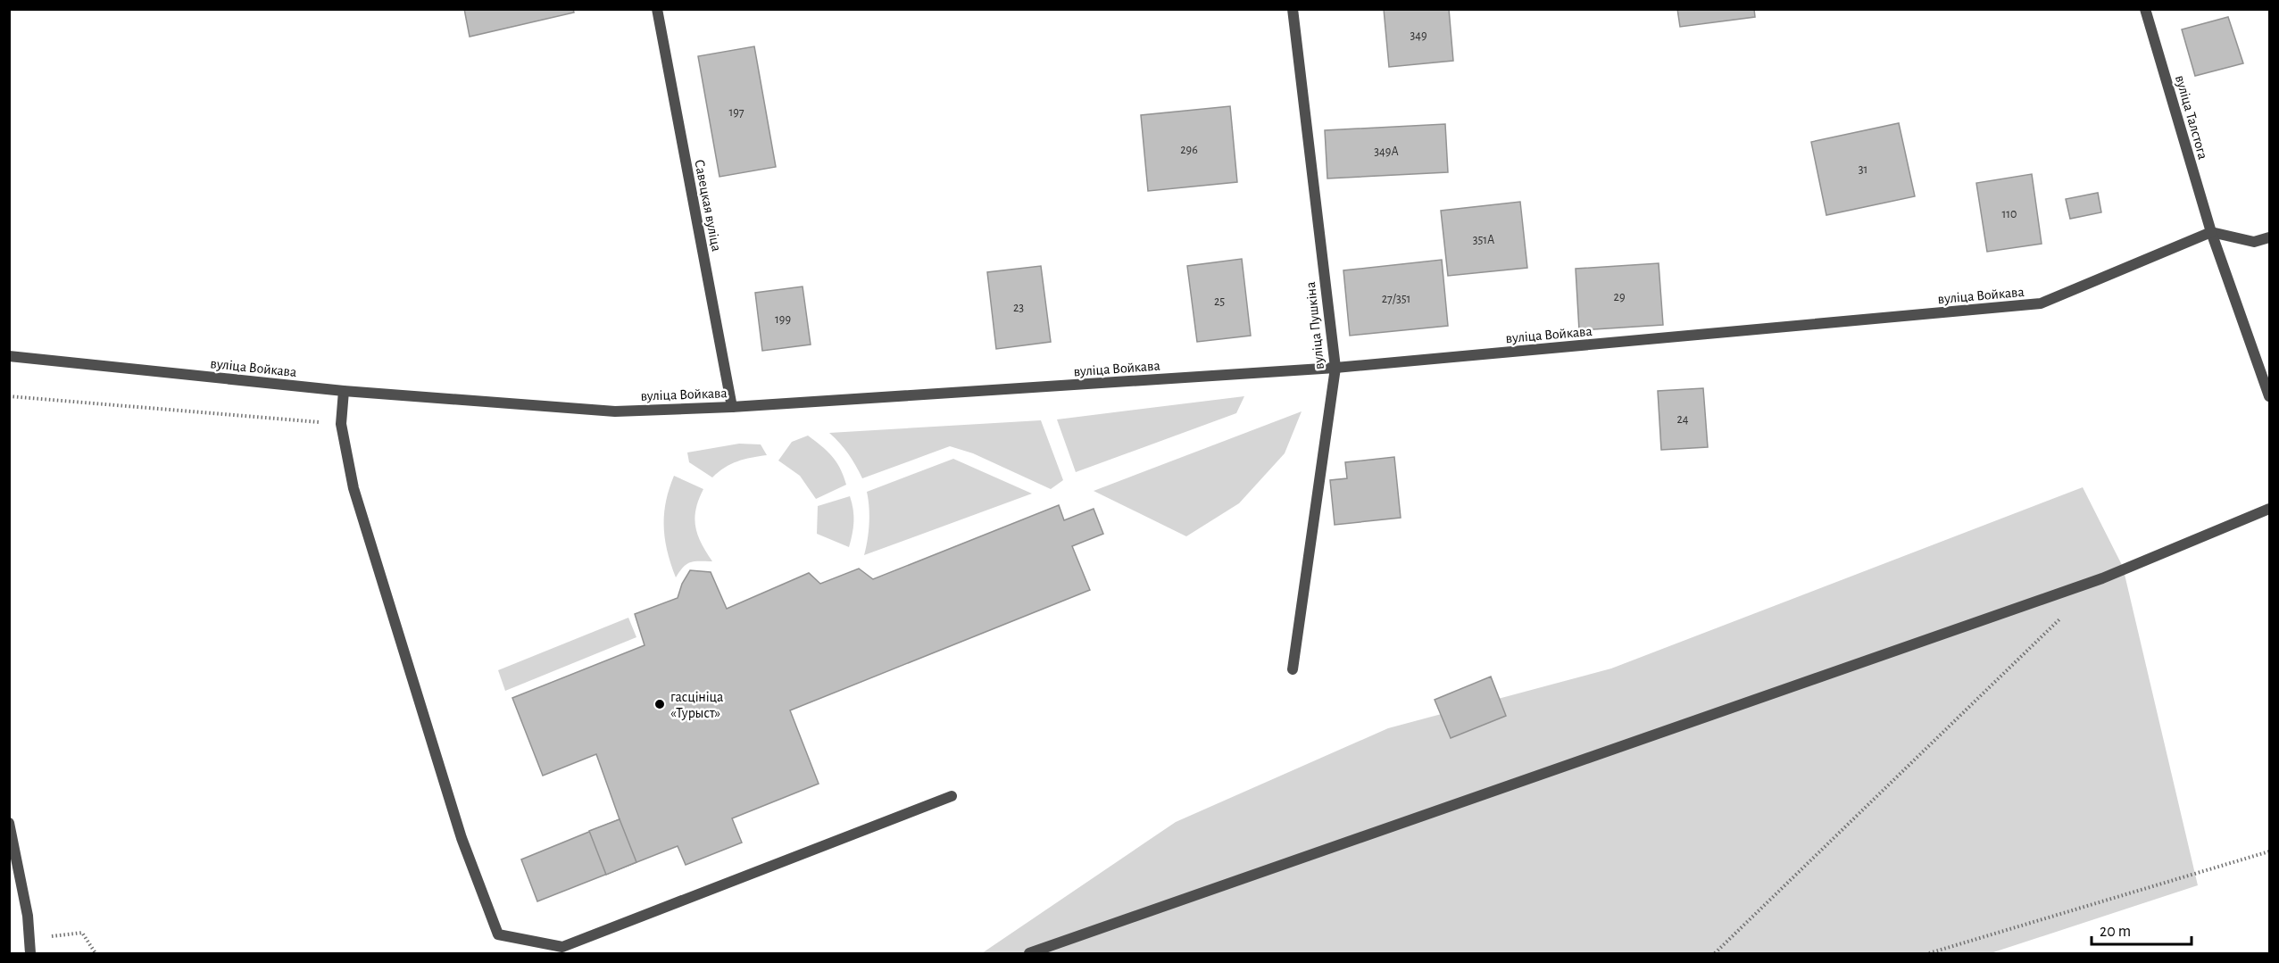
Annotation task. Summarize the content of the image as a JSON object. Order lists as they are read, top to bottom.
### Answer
{
  "streets": {
    "street": [
      "вуліца Талстога",
      "Савецкая вуліца",
      "вуліца Войкава",
      "вуліца Пушкіна"
    ]
  },
  "crossings": [
    ["вуліца Талстога", "вуліца Войкава"],
    ["Савецкая вуліца", "вуліца Войкава"],
    ["вуліца Войкава", "вуліца Пушкіна"]
  ],
  "places": ["гасцініца «Турыст»"],
  "house_numbers": [
    "349",
    "197",
    "296",
    "349А",
    "31",
    "110",
    "351А",
    "29",
    "27/351",
    "25",
    "23",
    "199",
    "24"
  ],
  "scale_bar": "20 m"
}
